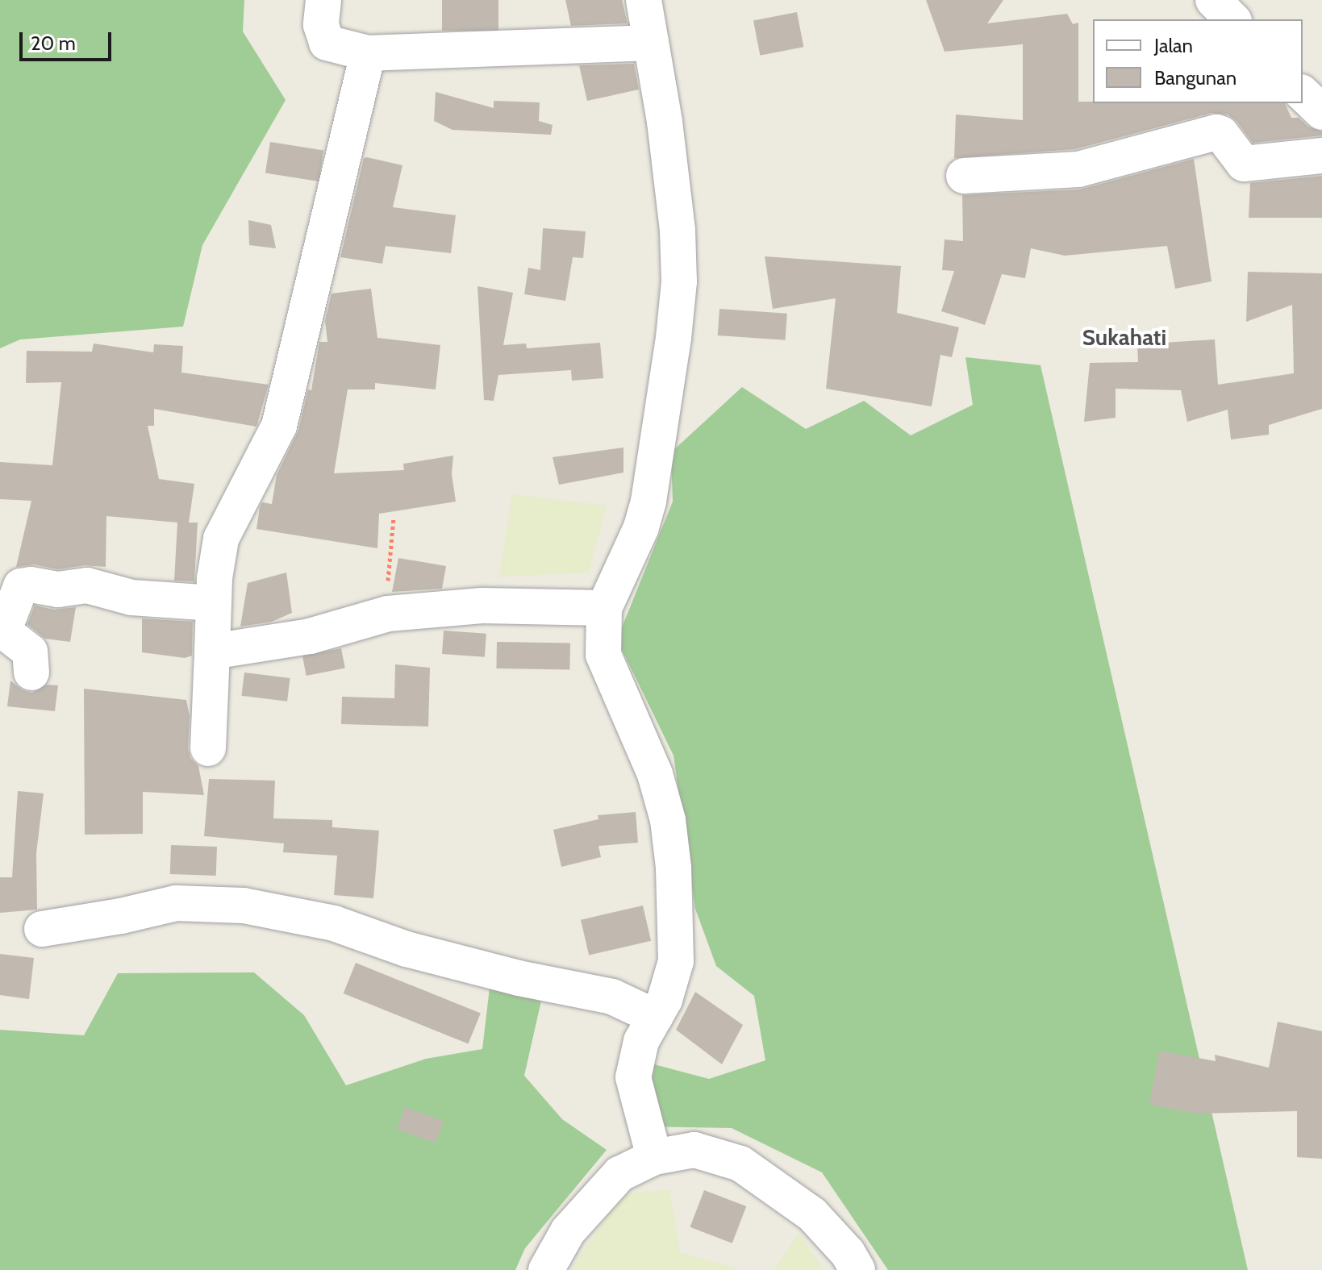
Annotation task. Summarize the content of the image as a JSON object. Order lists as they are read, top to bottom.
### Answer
{
  "districts": ["Sukahati"],
  "legend": ["Jalan", "Bangunan"],
  "scale_bar": "20 m"
}
